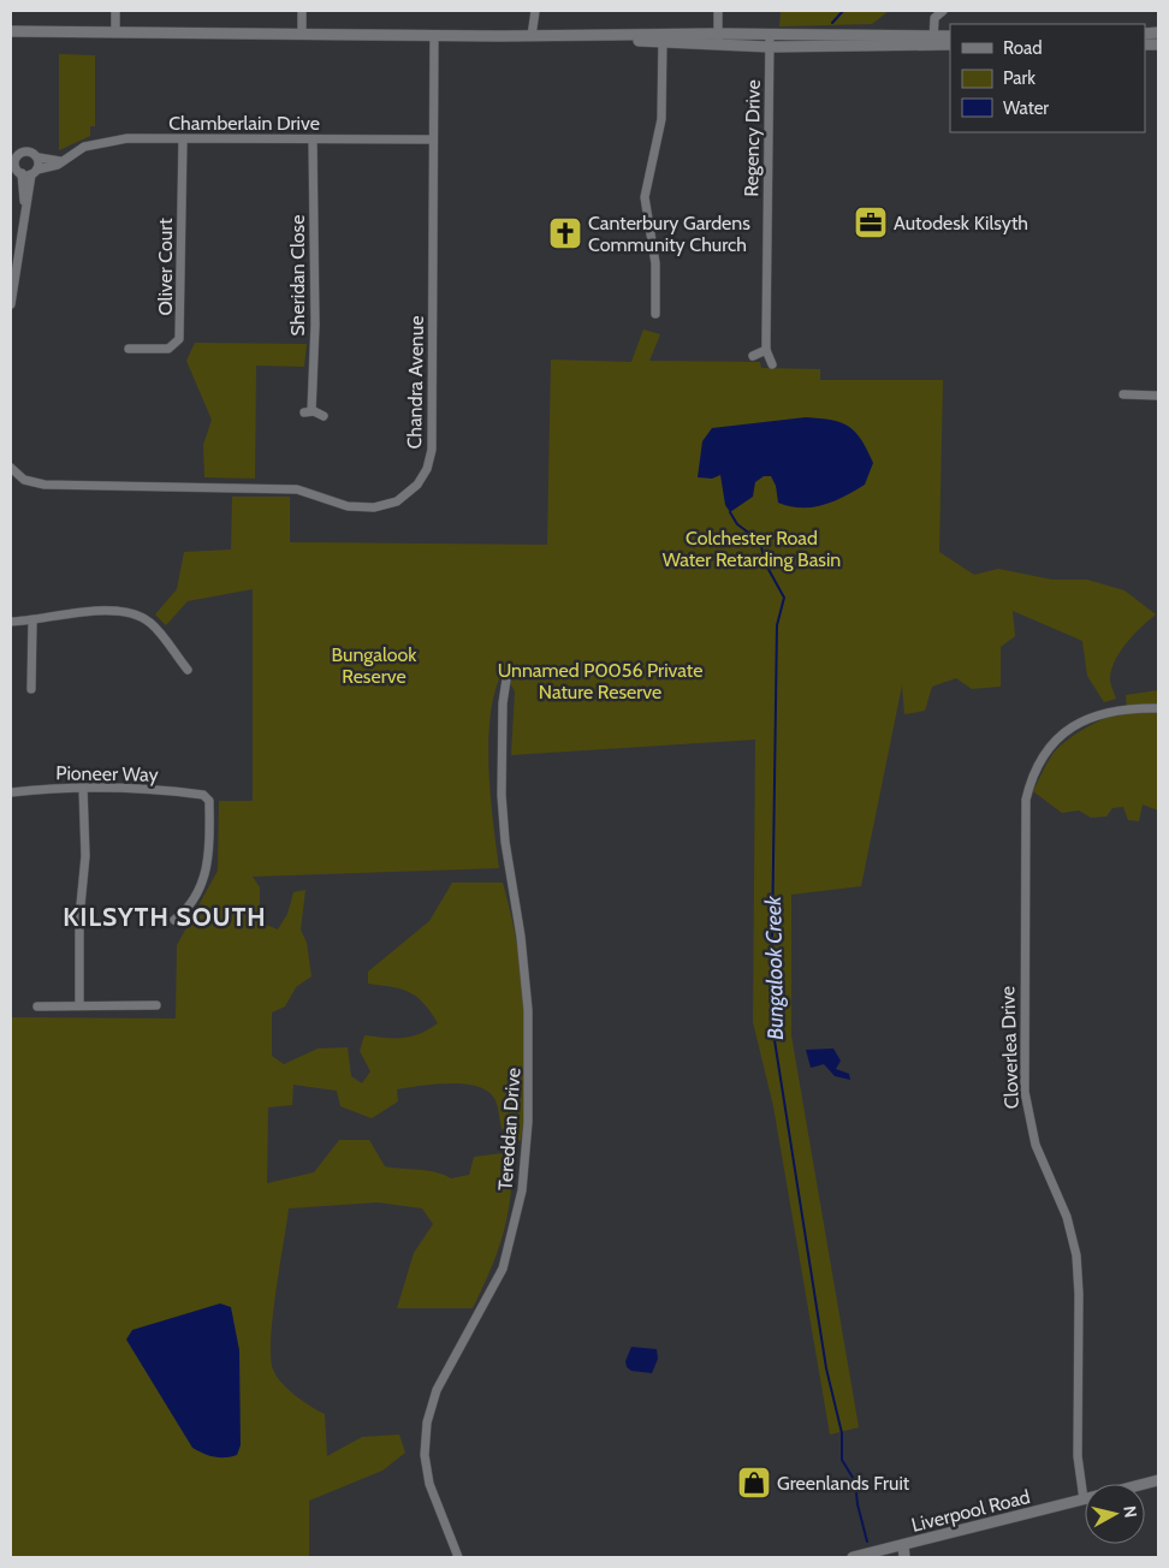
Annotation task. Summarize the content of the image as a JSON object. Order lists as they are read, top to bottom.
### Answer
{
  "streets": {
    "main road": ["Liverpool Road"],
    "street": [
      "Chamberlain Drive",
      "Regency Drive",
      "Oliver Court",
      "Sheridan Close",
      "Chandra Avenue",
      "Pioneer Way",
      "Cloverlea Drive",
      "Tereddan Drive"
    ]
  },
  "crossings": [
    ["Chamberlain Drive", "Oliver Court"],
    ["Chamberlain Drive", "Sheridan Close"],
    ["Chamberlain Drive", "Chandra Avenue"],
    ["Cloverlea Drive", "Liverpool Road"]
  ],
  "districts": ["KILSYTH SOUTH"],
  "water": ["Bungalook Creek"],
  "parks": ["Colchester Road Water Retarding Basin", "Bungalook Reserve", "Unnamed P0056 Private Nature Reserve"],
  "places": {
    "office": ["Autodesk Kilsyth"],
    "church": ["Canterbury Gardens Community Church"],
    "shop": ["Greenlands Fruit"]
  },
  "legend": ["Road", "Park", "Water"],
  "north": "right"
}
